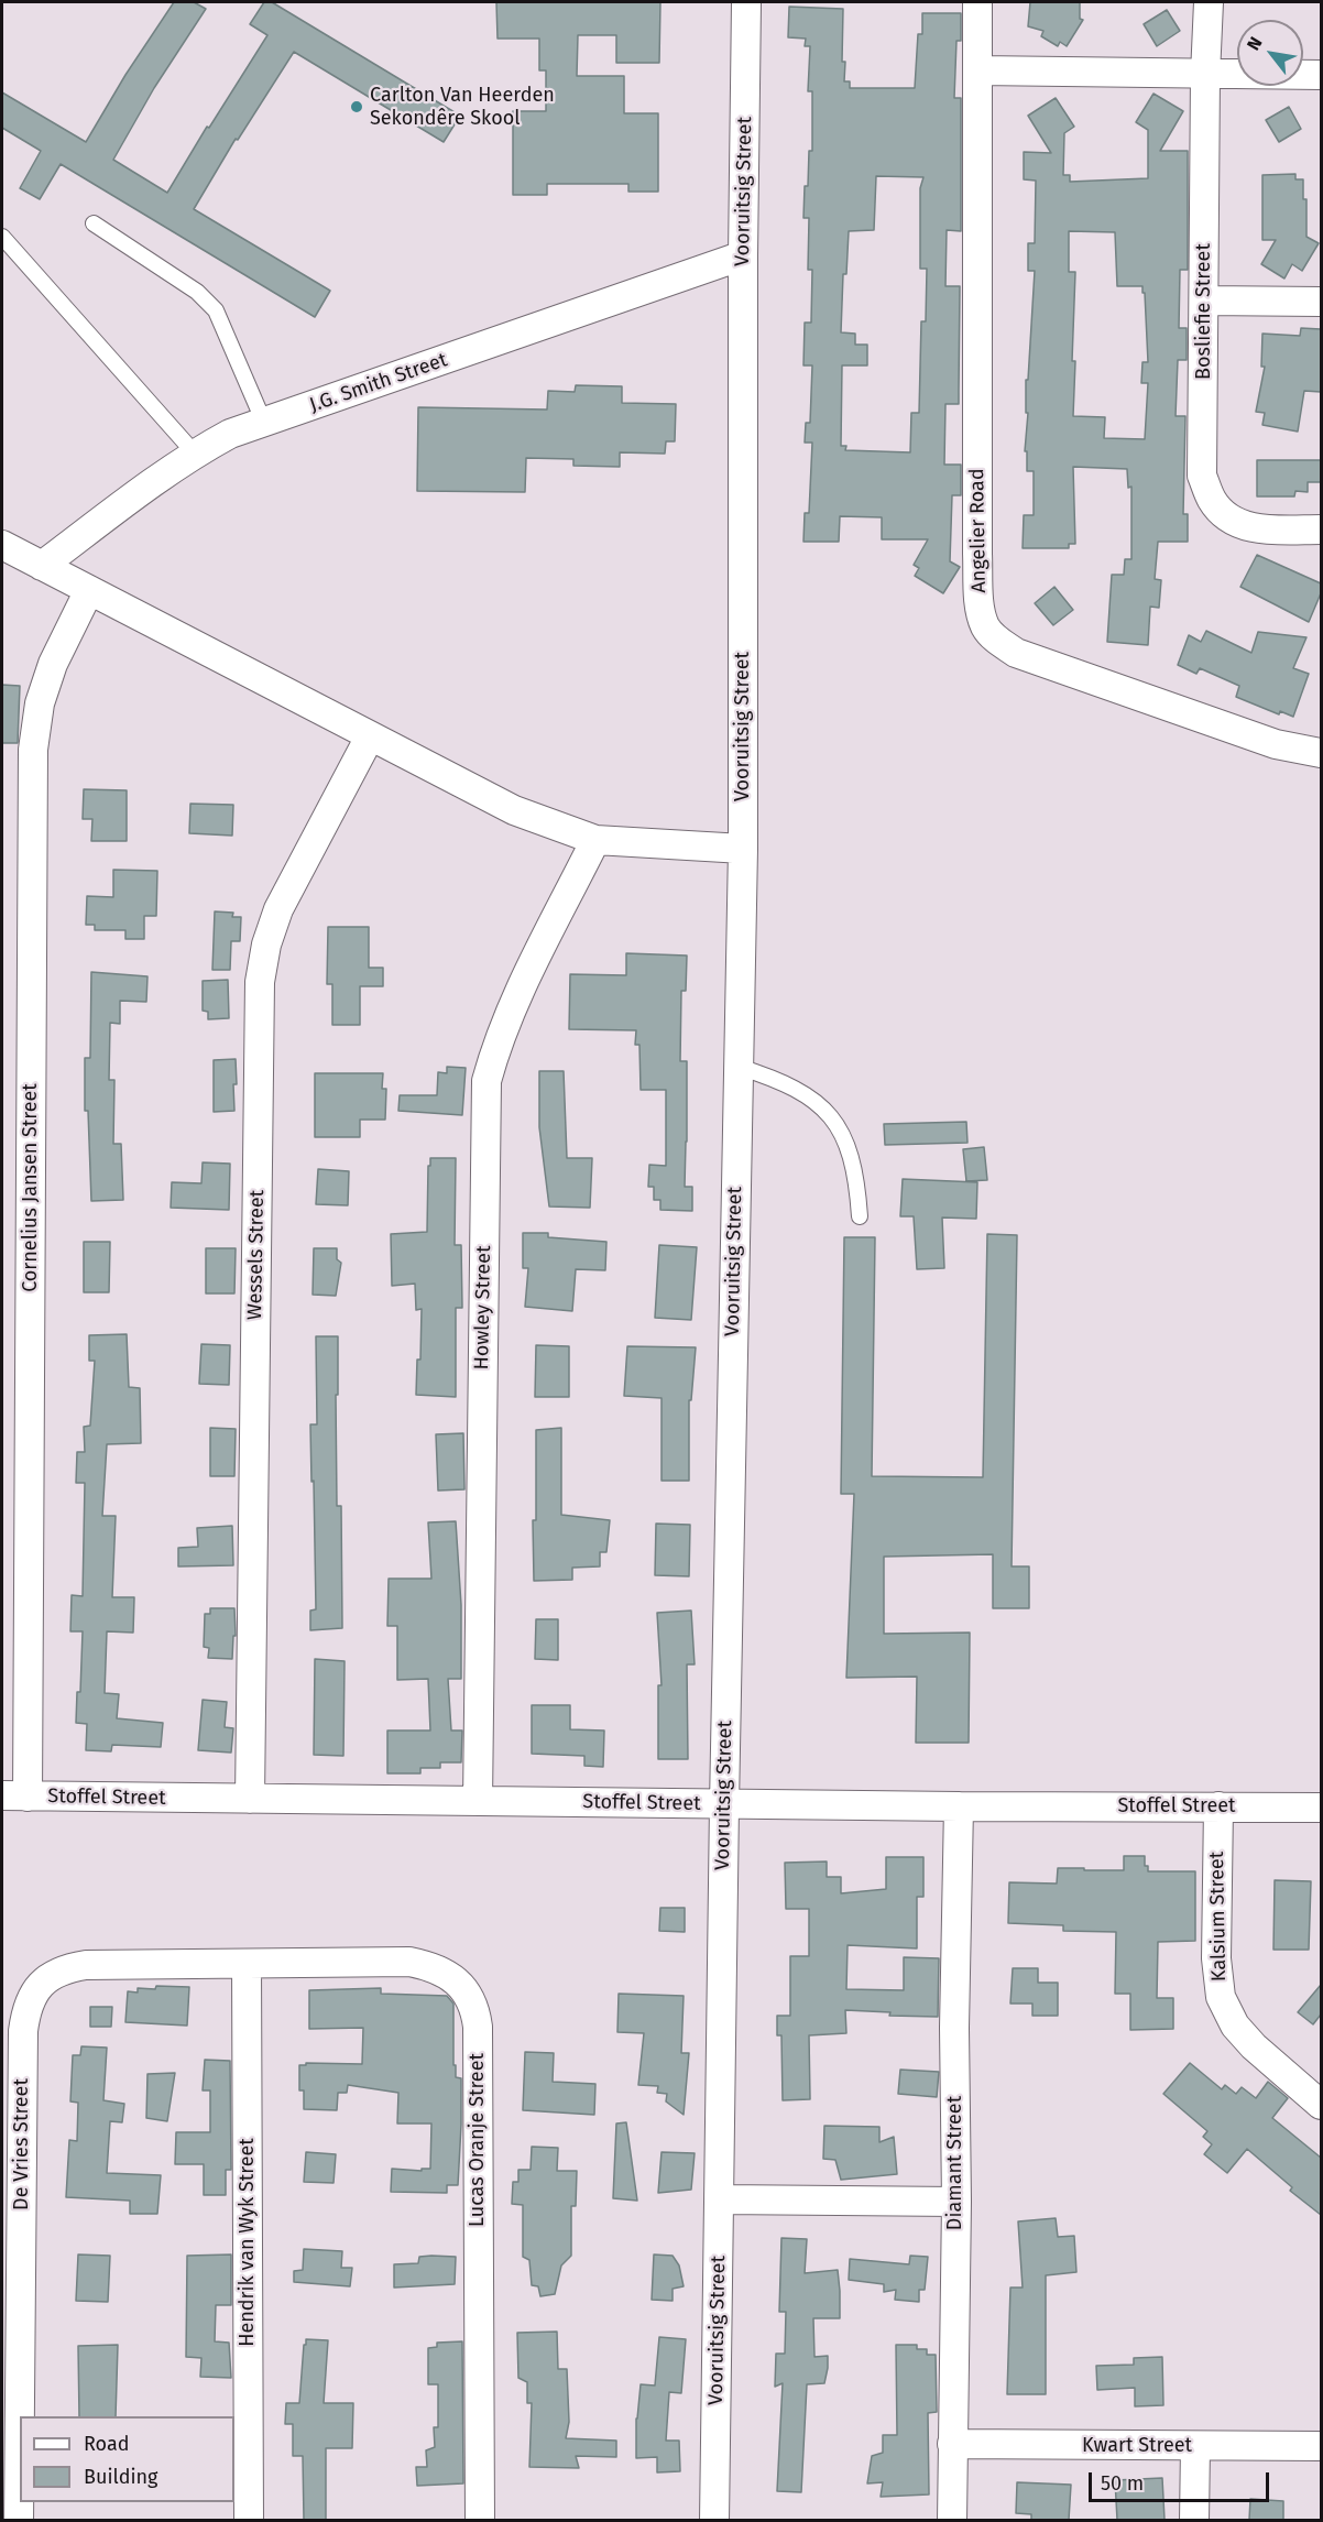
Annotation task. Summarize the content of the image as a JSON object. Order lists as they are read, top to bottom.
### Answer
{
  "streets": {
    "street": [
      "Vooruitsig Street",
      "Bosliefie Street",
      "J.G. Smith Street",
      "Angelier Road",
      "Cornelius Jansen Street",
      "Wessels Street",
      "Howley Street",
      "Stoffel Street",
      "Kalsium Street",
      "Lucas Oranje Street",
      "De Vries Street",
      "Diamant Street",
      "Hendrik van Wyk Street",
      "Kwart Street"
    ]
  },
  "crossings": [
    ["Vooruitsig Street", "J.G. Smith Street"],
    ["Vooruitsig Street", "Stoffel Street"],
    ["Cornelius Jansen Street", "Stoffel Street"],
    ["Wessels Street", "Stoffel Street"],
    ["Howley Street", "Stoffel Street"],
    ["Stoffel Street", "Kalsium Street"],
    ["Stoffel Street", "Diamant Street"],
    ["Lucas Oranje Street", "De Vries Street"],
    ["Lucas Oranje Street", "Hendrik van Wyk Street"],
    ["De Vries Street", "Hendrik van Wyk Street"],
    ["Diamant Street", "Kwart Street"]
  ],
  "places": ["Carlton Van Heerden Sekondêre Skool"],
  "legend": ["Road", "Building"],
  "scale_bar": "50 m",
  "north": "top left"
}
